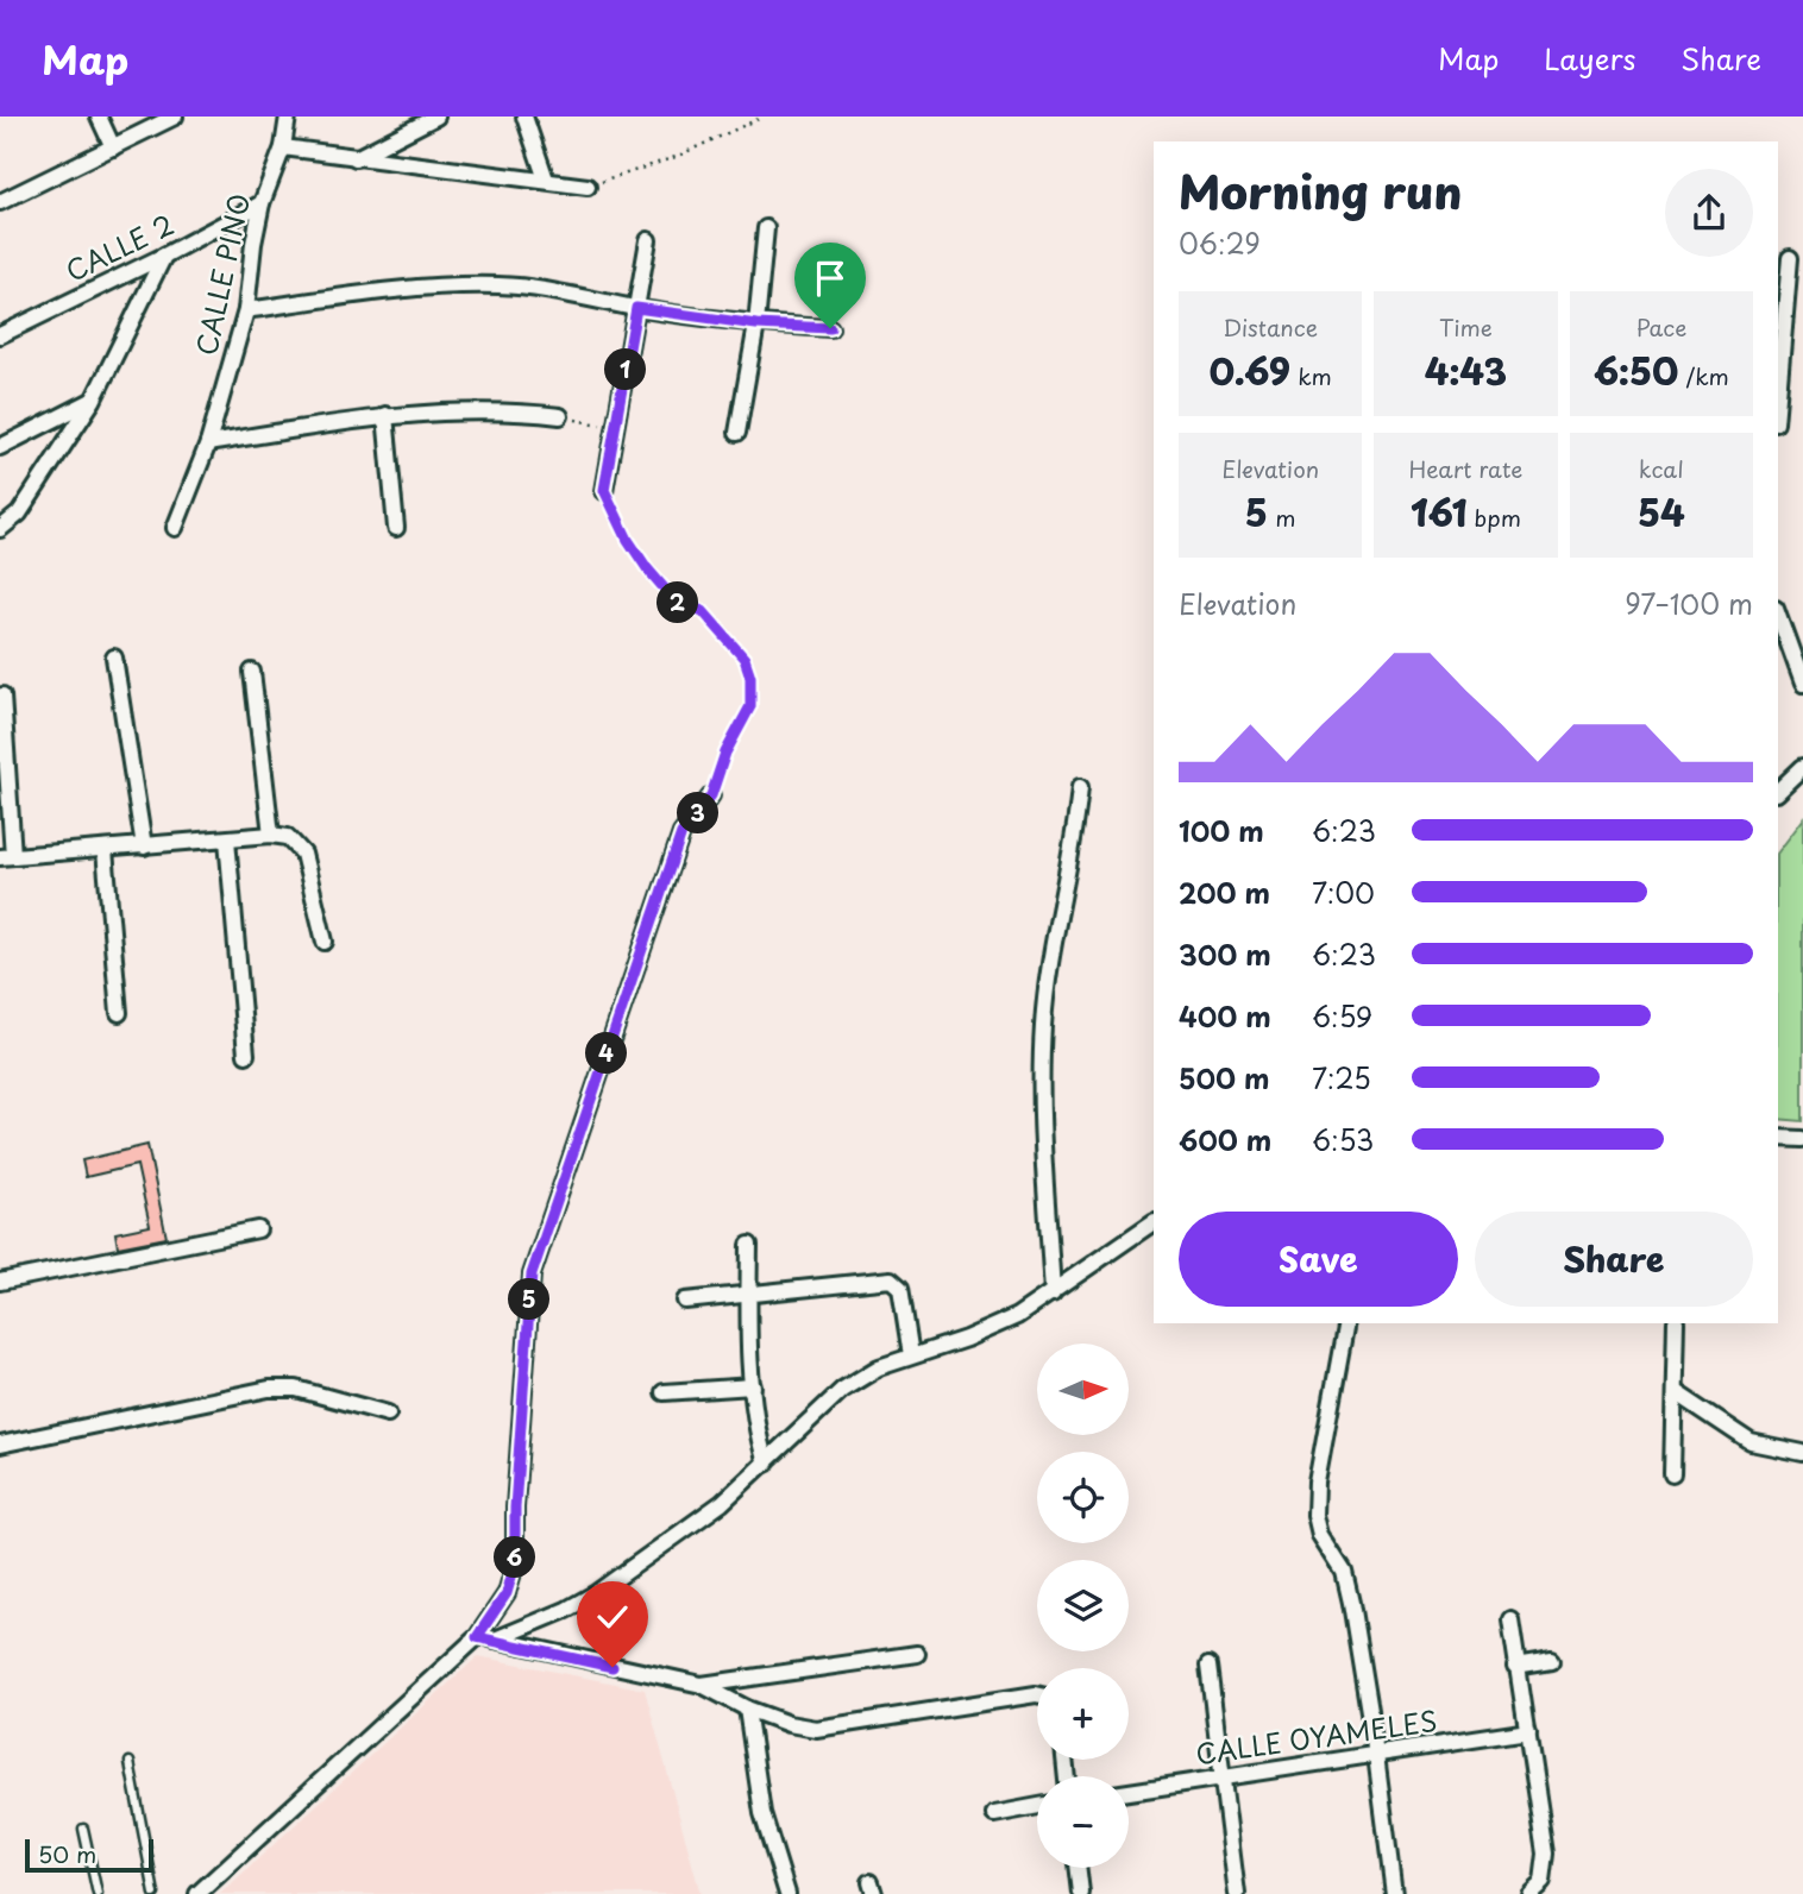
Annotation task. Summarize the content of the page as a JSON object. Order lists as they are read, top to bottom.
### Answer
{
  "streets": {
    "street": ["CALLE 2", "CALLE PINO", "CALLE OYAMELES"]
  },
  "crossings": [
    ["CALLE 2", "CALLE PINO"]
  ],
  "scale_bar": "50 m",
  "north": "right",
  "page": {
    "header": "Map",
    "nav": ["Map", "Layers", "Share"],
    "heading": ["Morning run", "06:29"],
    "stats": [
      ["Distance", "0.69 km"],
      ["Time", "4:43"],
      ["Pace", "6:50 /km"],
      ["Elevation", "5 m"],
      ["Heart rate", "161 bpm"],
      ["kcal", "54"]
    ],
    "pins": [
      "1",
      "2",
      "3",
      "4",
      "5",
      "6"
    ],
    "chart": ["Elevation", "97–100 m"],
    "list": [
      {
        "name": "100 m",
        "note": "6:23"
      },
      {
        "name": "200 m",
        "note": "7:00"
      },
      {
        "name": "300 m",
        "note": "6:23"
      },
      {
        "name": "400 m",
        "note": "6:59"
      },
      {
        "name": "500 m",
        "note": "7:25"
      },
      {
        "name": "600 m",
        "note": "6:53"
      }
    ],
    "buttons": ["Save", "Share"],
    "map_buttons": ["+", "−"],
    "scale": "50 m"
  }
}
